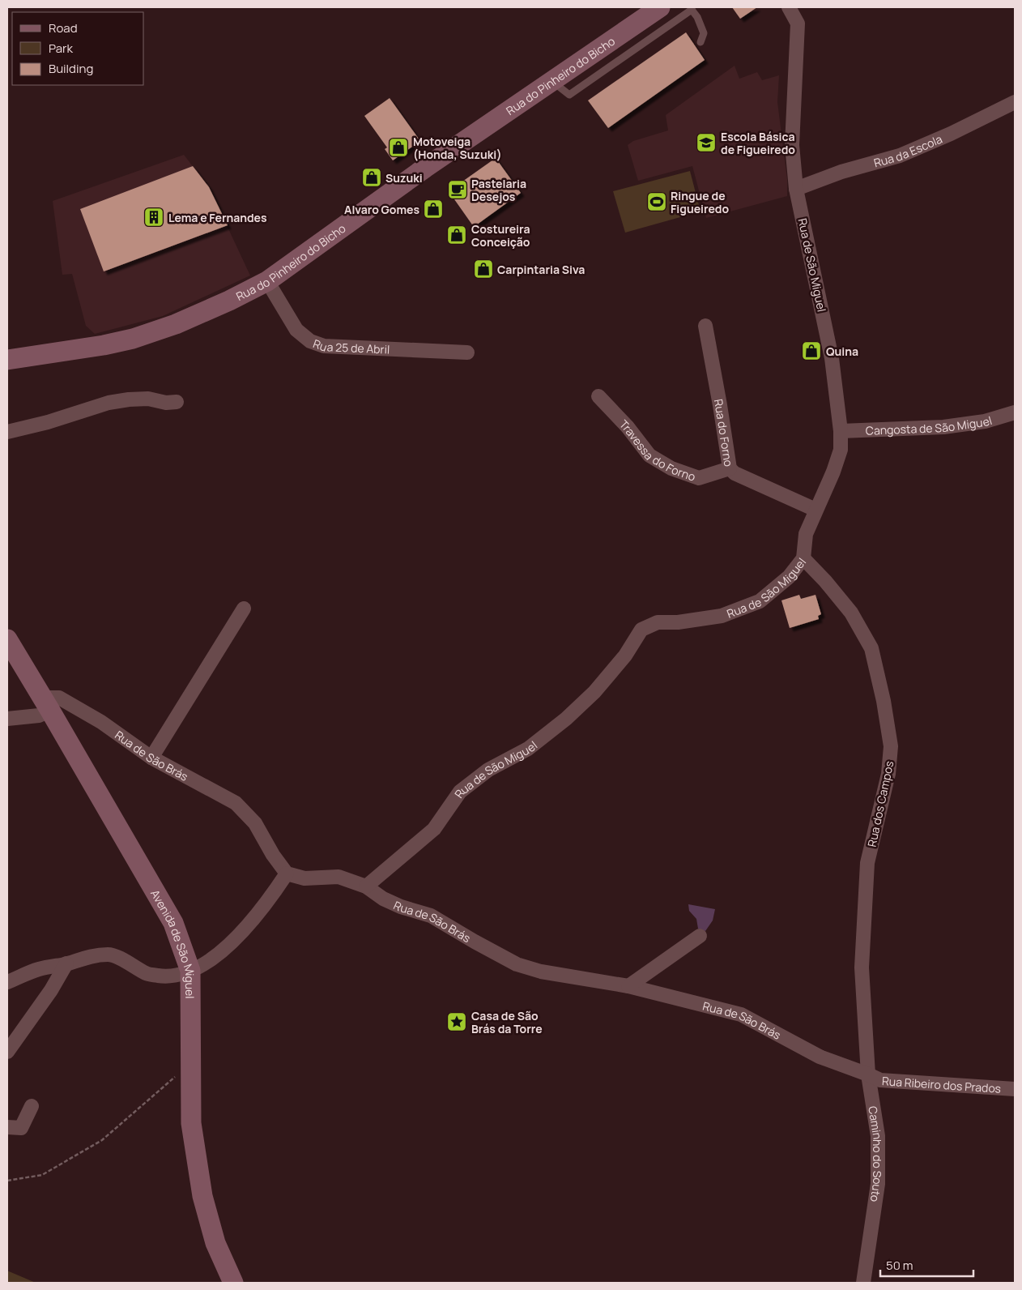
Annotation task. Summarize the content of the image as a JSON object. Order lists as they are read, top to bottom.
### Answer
{
  "streets": {
    "main road": ["Rua do Pinheiro do Bicho", "Avenida de São Miguel"],
    "street": [
      "Rua da Escola",
      "Rua de São Miguel",
      "Rua 25 de Abril",
      "Cangosta de São Miguel",
      "Rua do Forno",
      "Travessa do Forno",
      "Rua de São Brás",
      "Rua dos Campos",
      "Rua Ribeiro dos Prados",
      "Caminho do Souto"
    ]
  },
  "crossings": [
    ["Rua do Pinheiro do Bicho", "Rua 25 de Abril"],
    ["Rua da Escola", "Rua de São Miguel"],
    ["Rua de São Miguel", "Cangosta de São Miguel"],
    ["Rua de São Miguel", "Rua do Forno"],
    ["Rua de São Miguel", "Rua de São Brás"],
    ["Rua de São Miguel", "Rua dos Campos"],
    ["Rua do Forno", "Travessa do Forno"],
    ["Rua de São Brás", "Rua dos Campos"],
    ["Rua de São Brás", "Avenida de São Miguel"],
    ["Rua de São Brás", "Rua Ribeiro dos Prados"],
    ["Rua de São Brás", "Caminho do Souto"],
    ["Rua dos Campos", "Rua Ribeiro dos Prados"],
    ["Rua dos Campos", "Caminho do Souto"],
    ["Rua Ribeiro dos Prados", "Caminho do Souto"]
  ],
  "places": {
    "school or university": ["Escola Básica de Figueiredo"],
    "shop": [
      "Motoveiga (Honda, Suzuki)",
      "Suzuki",
      "Alvaro Gomes",
      "Costureira Conceição",
      "Carpintaria Siva",
      "Quina"
    ],
    "cafe": ["Pastelaria Desejos"],
    "sports": ["Ringue de Figueiredo"],
    "building": ["Lema e Fernandes"],
    "place": ["Casa de São Brás da Torre"]
  },
  "legend": ["Road", "Park", "Building"],
  "scale_bar": "50 m"
}
